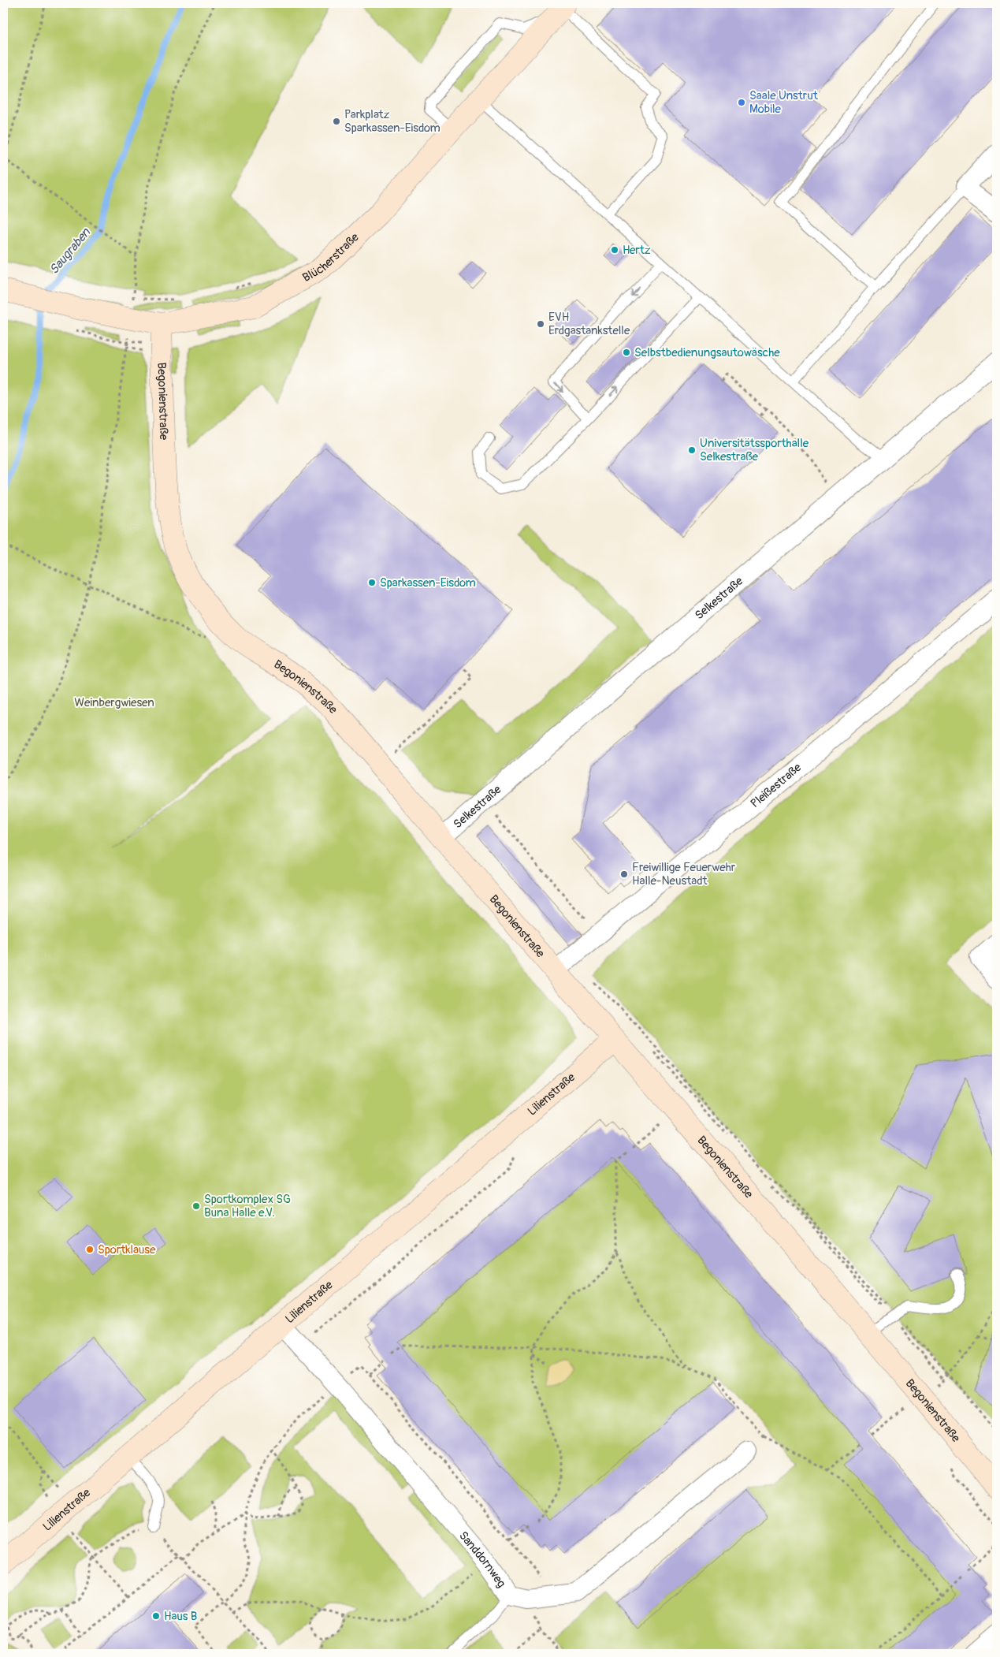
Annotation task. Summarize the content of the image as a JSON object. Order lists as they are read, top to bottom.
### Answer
{
  "streets": {
    "street": [
      "Blücherstraße",
      "Begonienstraße",
      "Selkestraße",
      "Pleißestraße",
      "Lilienstraße",
      "Sanddornweg"
    ]
  },
  "crossings": [
    ["Blücherstraße", "Begonienstraße"],
    ["Begonienstraße", "Selkestraße"],
    ["Begonienstraße", "Pleißestraße"],
    ["Begonienstraße", "Lilienstraße"],
    ["Lilienstraße", "Sanddornweg"]
  ],
  "water": ["Saugraben"],
  "parks": ["Weinbergwiesen"],
  "places": [
    "Saale Unstrut Mobile",
    "Parkplatz Sparkassen-Eisdom",
    "Hertz",
    "EVH Erdgastankstelle",
    "Selbstbedienungsautowäsche",
    "Universitätssporthalle Selkestraße",
    "Sparkassen-Eisdom",
    "Freiwillige Feuerwehr Halle-Neustadt",
    "Sportkomplex SG Buna Halle e.V.",
    "Sportklause",
    "Haus B"
  ]
}
